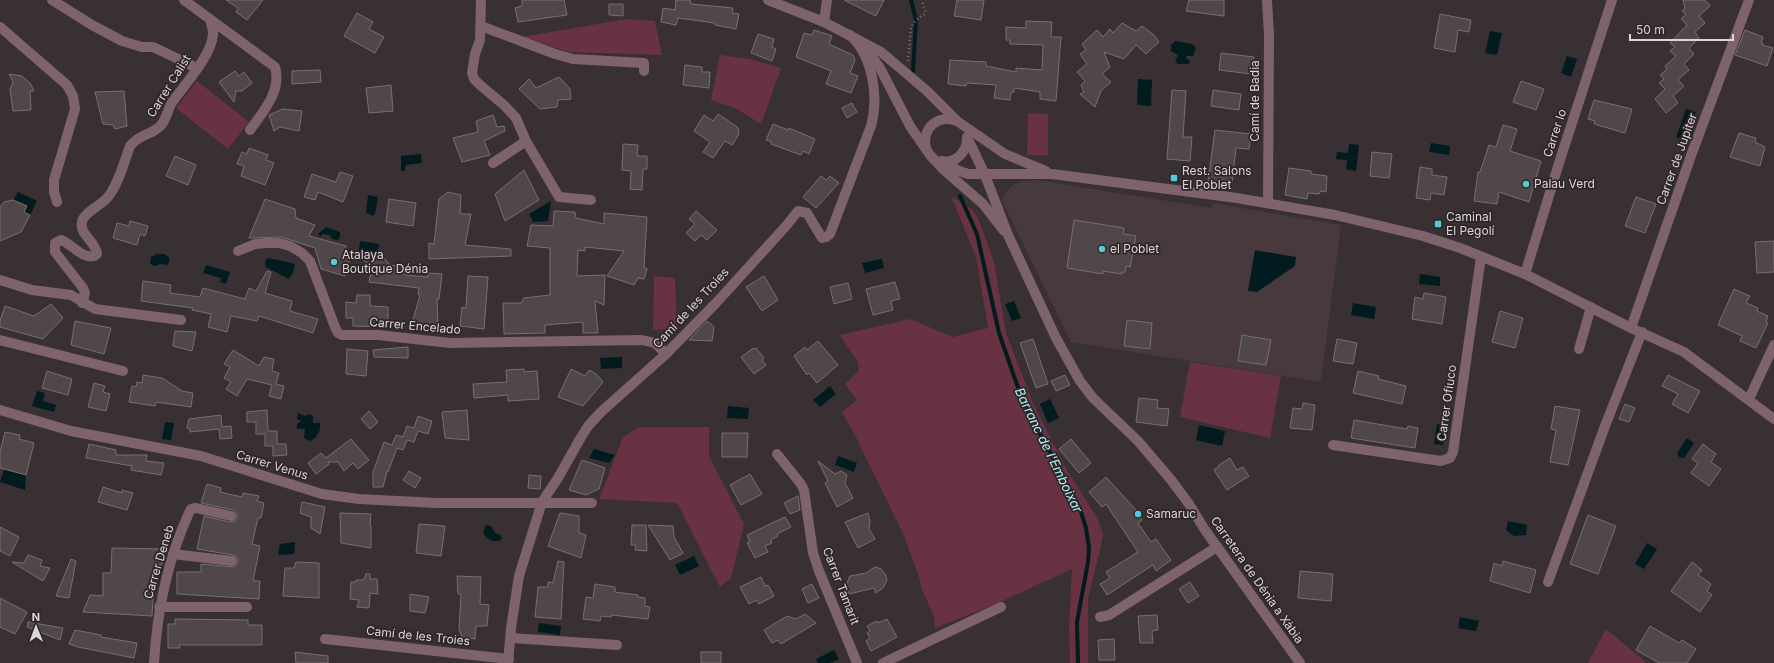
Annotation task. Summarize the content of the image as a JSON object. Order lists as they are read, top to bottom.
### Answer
{
  "streets": {
    "street": [
      "Carrer Calist",
      "Camí de Badia",
      "Carrer Io",
      "Carrer de Jupiter",
      "Camí de les Troies",
      "Carrer Encelado",
      "Carrer Ofiuco",
      "Carrer Venus",
      "Carrer Deneb",
      "Carretera de Dénia a Xàbia",
      "Carrer Tamarit"
    ]
  },
  "crossings": [
    ["Camí de les Troies", "Carrer Encelado"],
    ["Camí de les Troies", "Carrer Venus"]
  ],
  "water": ["Barranc de l'Emboixar"],
  "places": {
    "transit": ["Rest. Salons El Poblet", "Caminal El Pegolí"],
    "other": [
      "Palau Verd",
      "el Poblet",
      "Atalaya Boutique Dénia",
      "Samaruc"
    ]
  },
  "scale_bar": "50 m",
  "north": "top"
}
